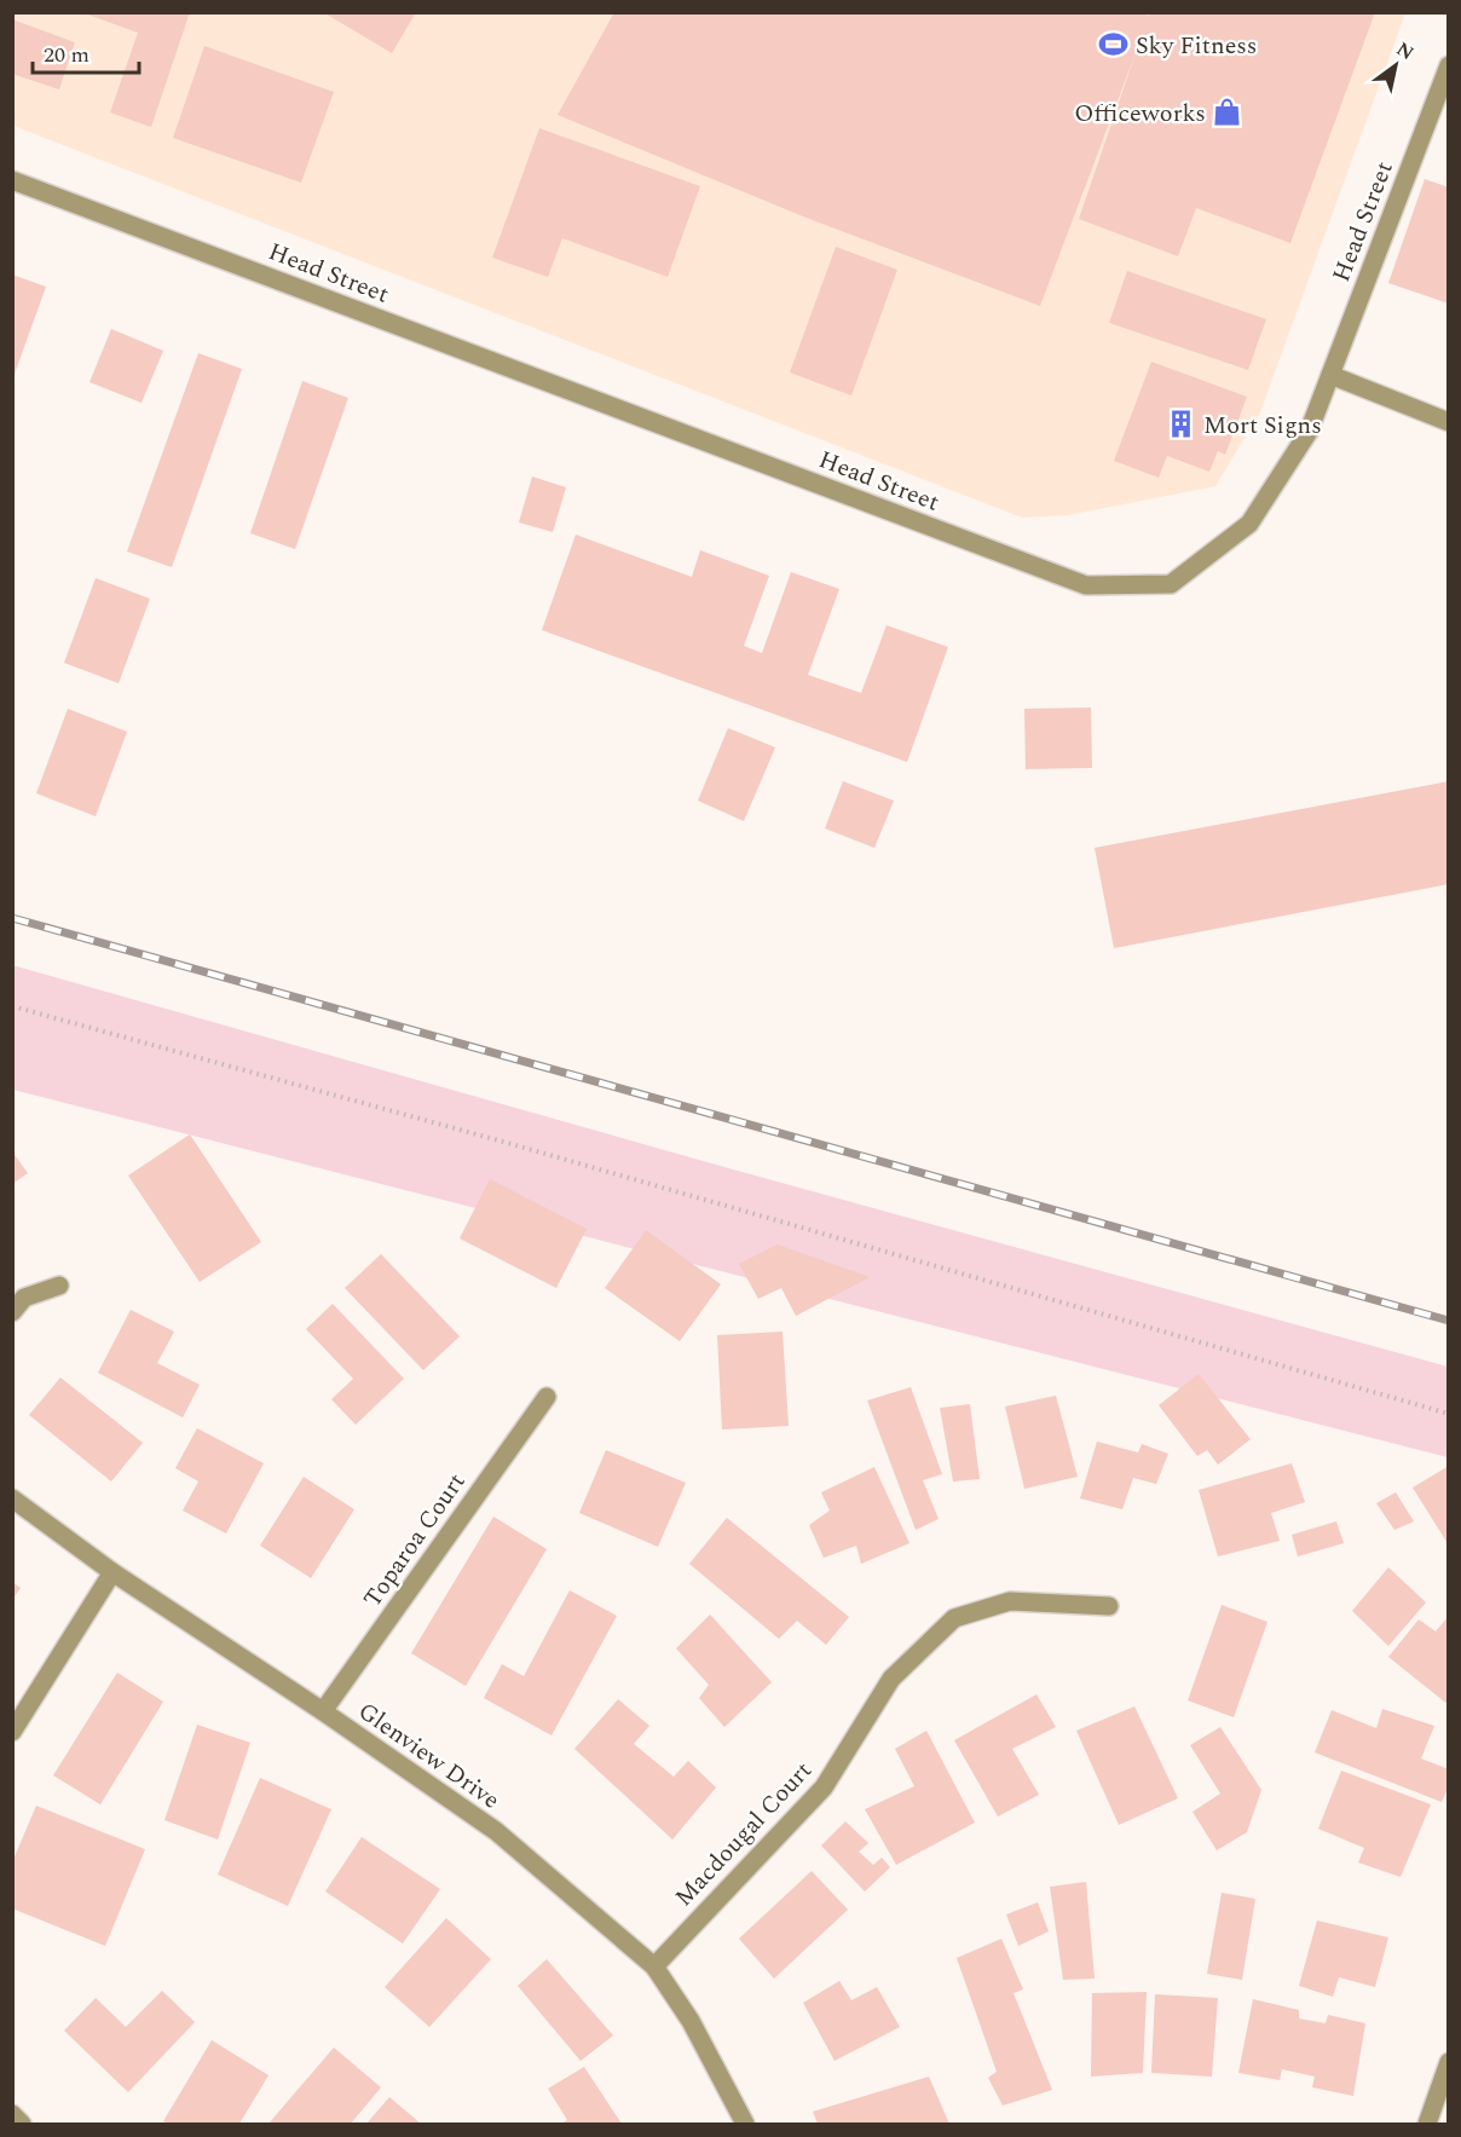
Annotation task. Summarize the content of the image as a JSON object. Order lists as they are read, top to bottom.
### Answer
{
  "streets": {
    "street": [
      "Head Street",
      "Toparoa Court",
      "Glenview Drive",
      "Macdougal Court"
    ]
  },
  "crossings": [
    ["Toparoa Court", "Glenview Drive"],
    ["Glenview Drive", "Macdougal Court"]
  ],
  "places": {
    "sports": ["Sky Fitness"],
    "shop": ["Officeworks"],
    "building": ["Mort Signs"]
  },
  "scale_bar": "20 m",
  "north": "top right"
}
